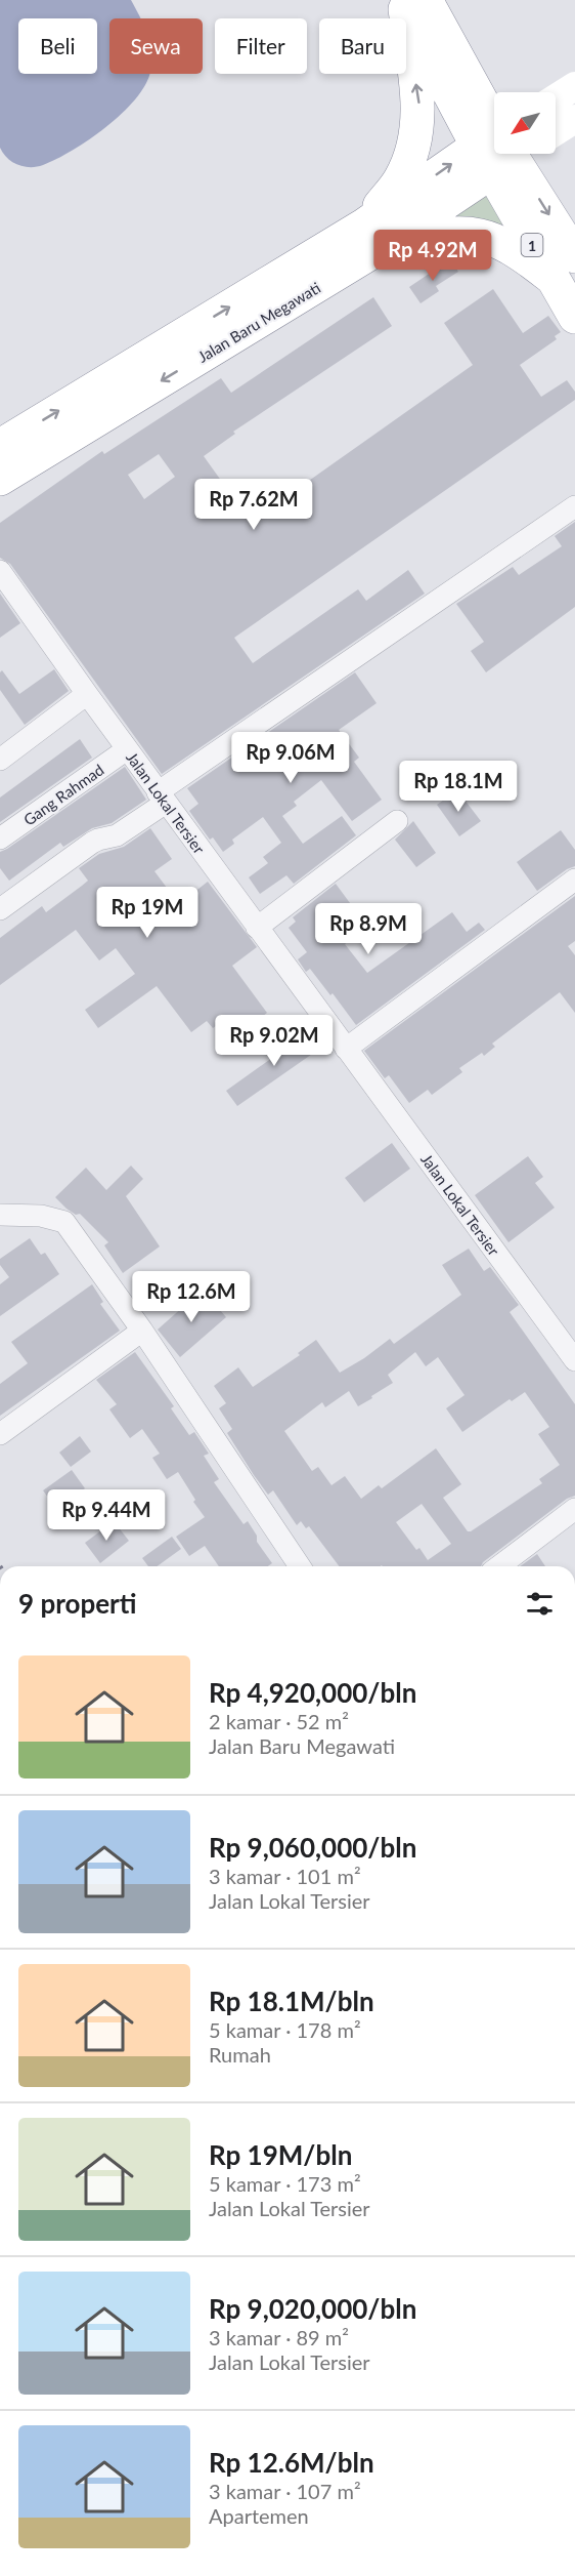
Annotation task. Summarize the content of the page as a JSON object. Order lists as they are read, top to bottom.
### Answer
{
  "streets": {
    "main road": ["1", "Jalan Baru Megawati"],
    "street": ["Gang Rahmad", "Jalan Lokal Tersier"]
  },
  "crossings": [
    ["Gang Rahmad", "Jalan Lokal Tersier"]
  ],
  "north": "bottom left",
  "page": {
    "chip": [
      "Beli",
      "Sewa",
      "Filter",
      "Baru"
    ],
    "price": [
      "Rp 4.92M",
      "Rp 7.62M",
      "Rp 9.06M",
      "Rp 18.1M",
      "Rp 19M",
      "Rp 8.9M",
      "Rp 9.02M",
      "Rp 12.6M",
      "Rp 9.44M"
    ],
    "heading": "9 properti",
    "list": [
      {
        "name": "Rp 4,920,000/bln",
        "note": "2 kamar · 52 m² · Jalan Baru Megawati"
      },
      {
        "name": "Rp 9,060,000/bln",
        "note": "3 kamar · 101 m² · Jalan Lokal Tersier"
      },
      {
        "name": "Rp 18.1M/bln",
        "note": "5 kamar · 178 m² · Rumah"
      },
      {
        "name": "Rp 19M/bln",
        "note": "5 kamar · 173 m² · Jalan Lokal Tersier"
      },
      {
        "name": "Rp 9,020,000/bln",
        "note": "3 kamar · 89 m² · Jalan Lokal Tersier"
      },
      {
        "name": "Rp 12.6M/bln",
        "note": "3 kamar · 107 m² · Apartemen"
      }
    ]
  }
}
